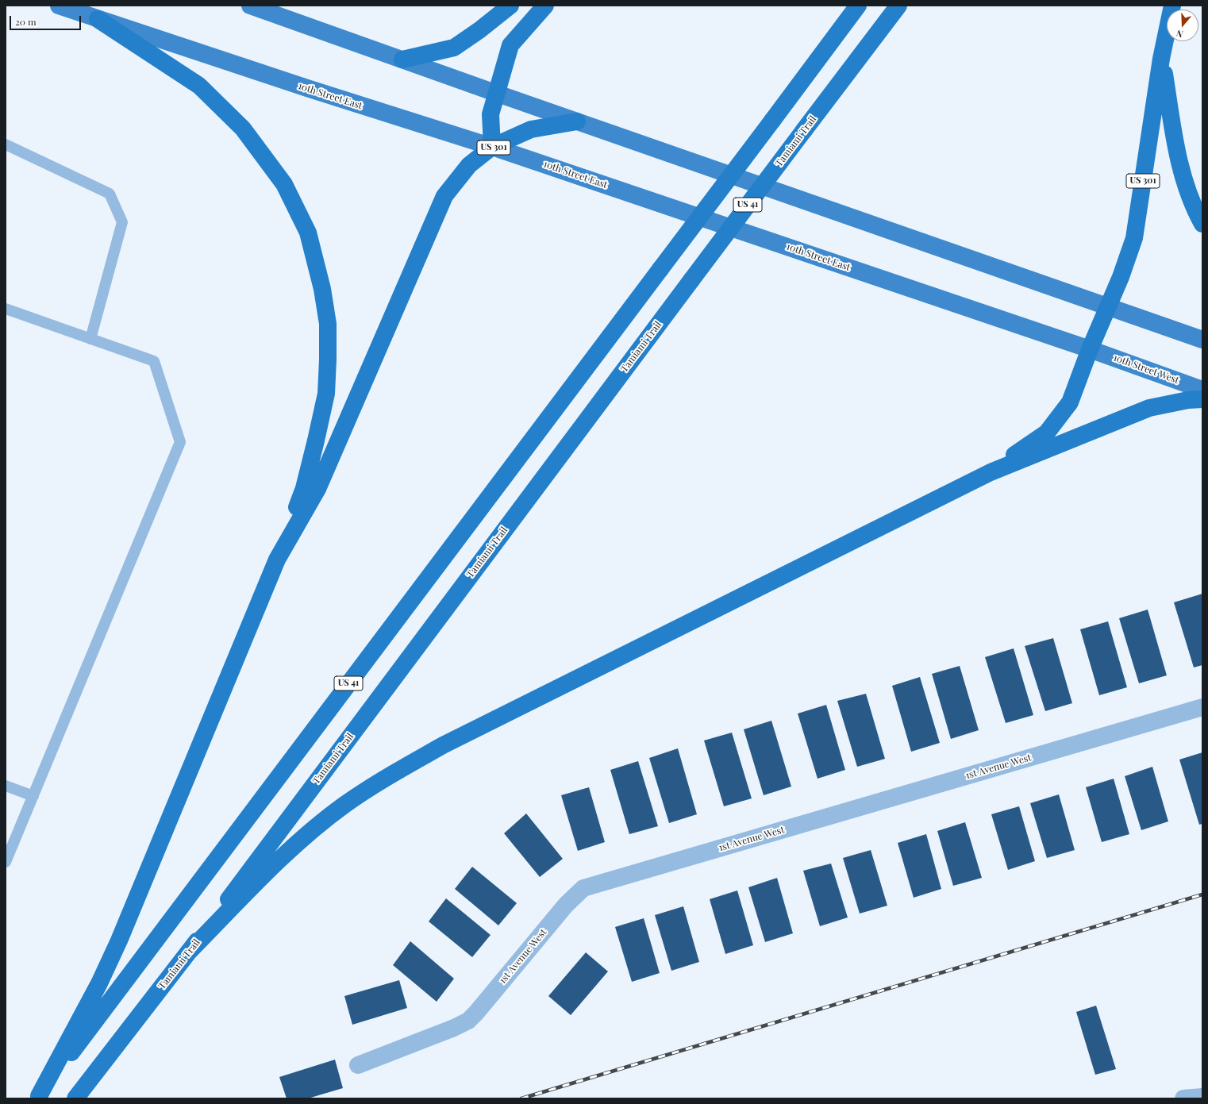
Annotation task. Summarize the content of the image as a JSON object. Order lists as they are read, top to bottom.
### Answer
{
  "streets": {
    "highway": ["Tamiami Trail", "US 301", "US 41"],
    "main road": ["10th Street East", "10th Street West"],
    "street": ["1st Avenue West"]
  },
  "crossings": [
    ["10th Street East", "US 301"],
    ["10th Street East", "10th Street West"],
    ["US 301", "10th Street West"]
  ],
  "scale_bar": "20 m",
  "north": "bottom"
}
